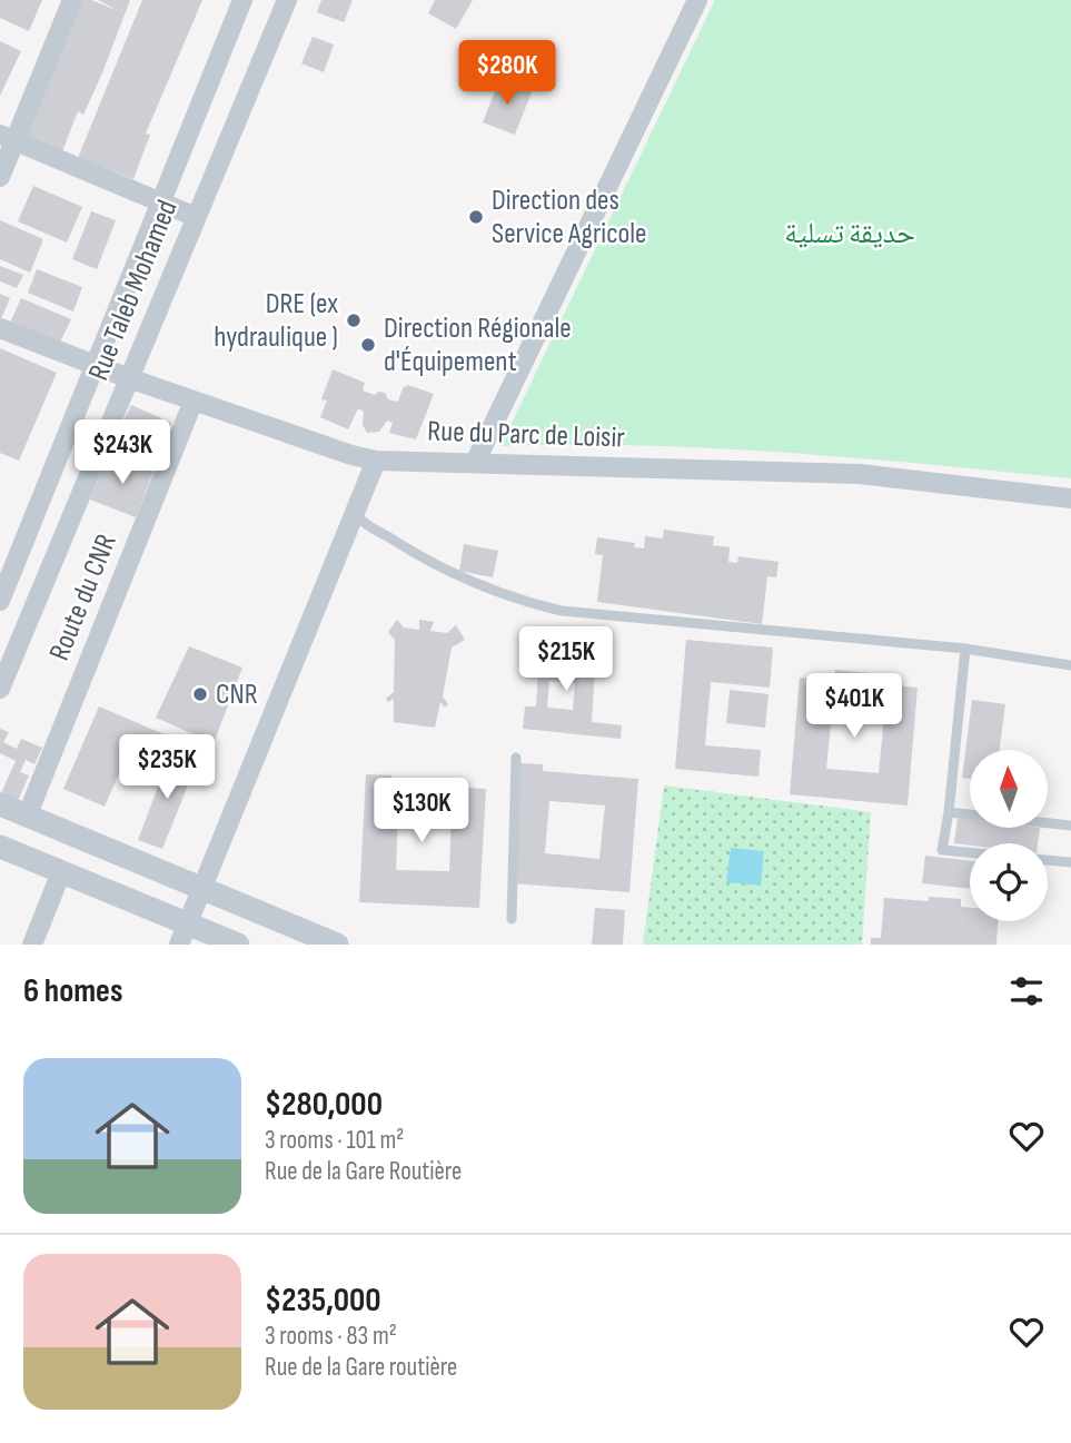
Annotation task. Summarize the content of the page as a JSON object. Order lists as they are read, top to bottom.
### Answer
{
  "streets": {
    "street": ["Rue Taleb Mohamed", "Rue du Parc de Loisir", "Route du CNR"]
  },
  "crossings": [
    ["Rue Taleb Mohamed", "Rue du Parc de Loisir"],
    ["Rue du Parc de Loisir", "Route du CNR"]
  ],
  "parks": ["حديقة تسلية"],
  "places": [
    "Direction des Service Agricole",
    "DRE (ex hydraulique )",
    "Direction Régionale d'Équipement",
    "CNR"
  ],
  "north": "top",
  "page": {
    "price": [
      "$280K",
      "$243K",
      "$215K",
      "$401K",
      "$235K",
      "$130K"
    ],
    "heading": "6 homes",
    "list": [
      {
        "name": "$280,000",
        "note": "3 rooms · 101 m² · Rue de la Gare Routière"
      },
      {
        "name": "$235,000",
        "note": "3 rooms · 83 m² · Rue de la Gare routière"
      }
    ]
  }
}
